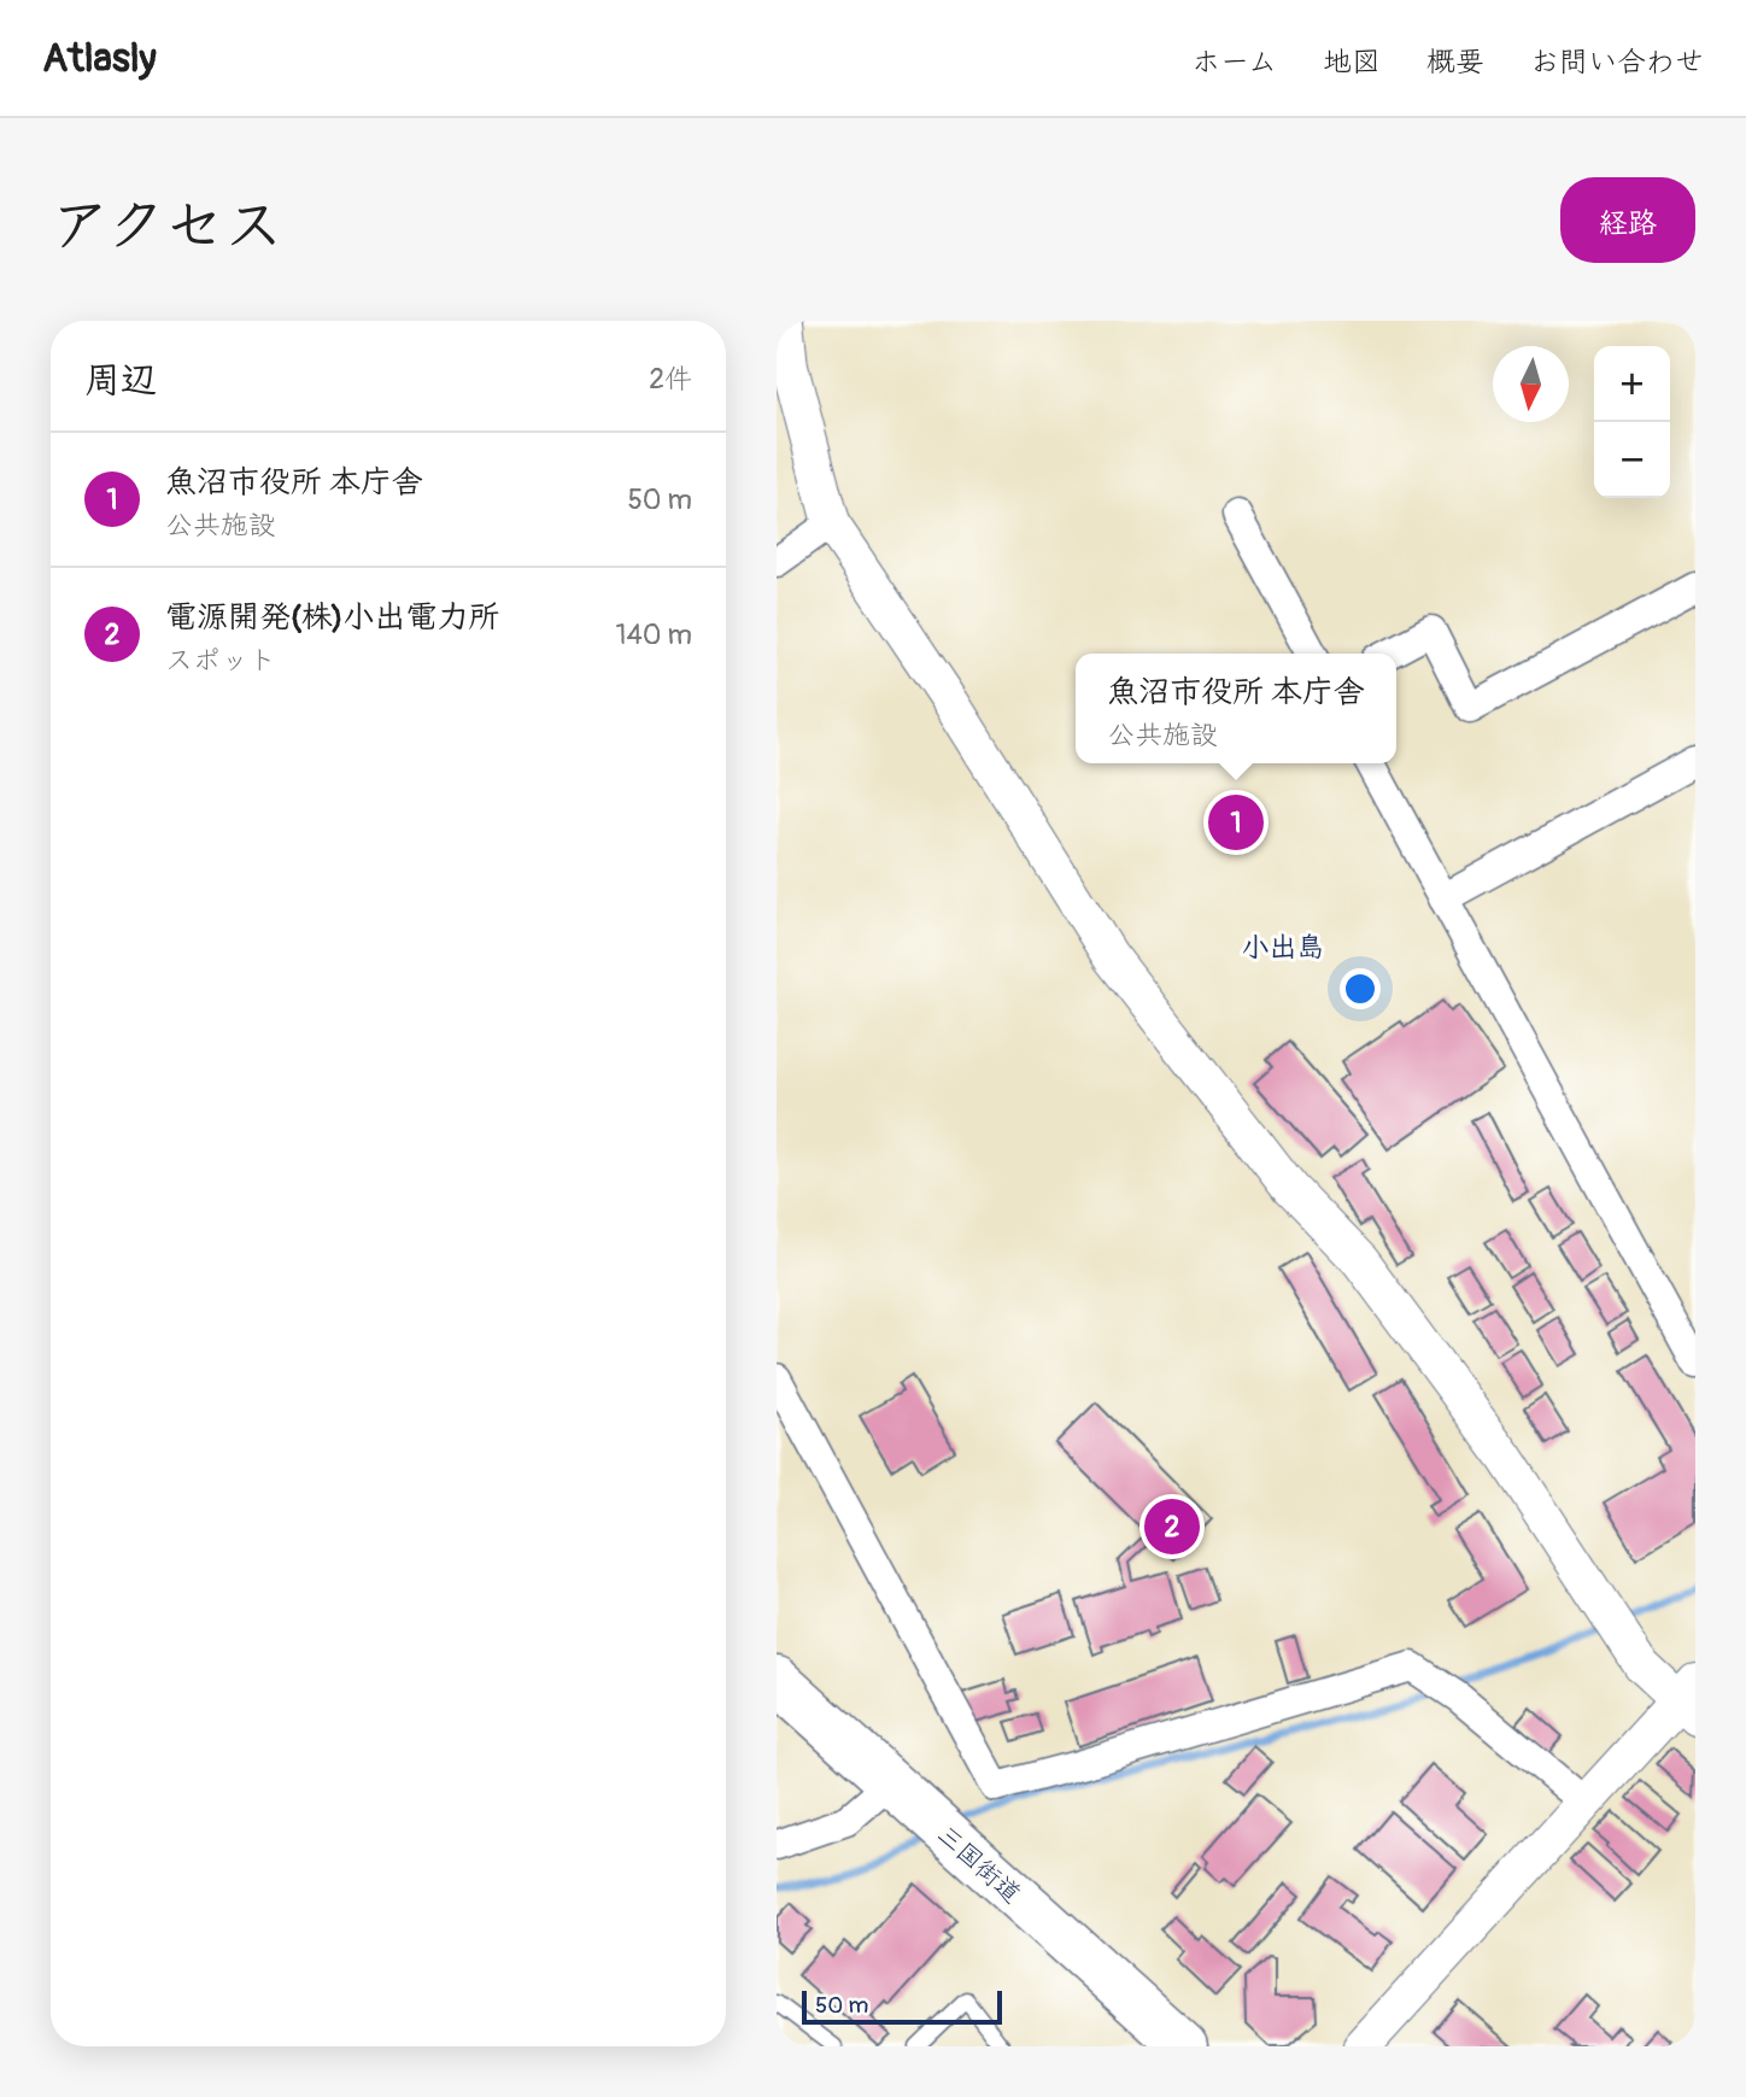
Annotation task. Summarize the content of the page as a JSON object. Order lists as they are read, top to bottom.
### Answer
{
  "streets": {
    "highway": ["三国街道"]
  },
  "districts": ["小出島"],
  "scale_bar": "50 m",
  "north": "bottom",
  "page": {
    "header": "Atlasly",
    "nav": [
      "ホーム",
      "地図",
      "概要",
      "お問い合わせ"
    ],
    "title": "アクセス",
    "buttons": "経路",
    "heading": ["周辺", "2件"],
    "map_buttons": ["+", "−"],
    "list": [
      {
        "mark": "1",
        "name": "魚沼市役所 本庁舎",
        "note": "公共施設",
        "value": "50 m"
      },
      {
        "mark": "2",
        "name": "電源開発(株)小出電力所",
        "note": "スポット",
        "value": "140 m"
      }
    ],
    "popup": ["魚沼市役所 本庁舎", "公共施設"],
    "pins": ["1", "2"],
    "scale": "50 m"
  }
}
